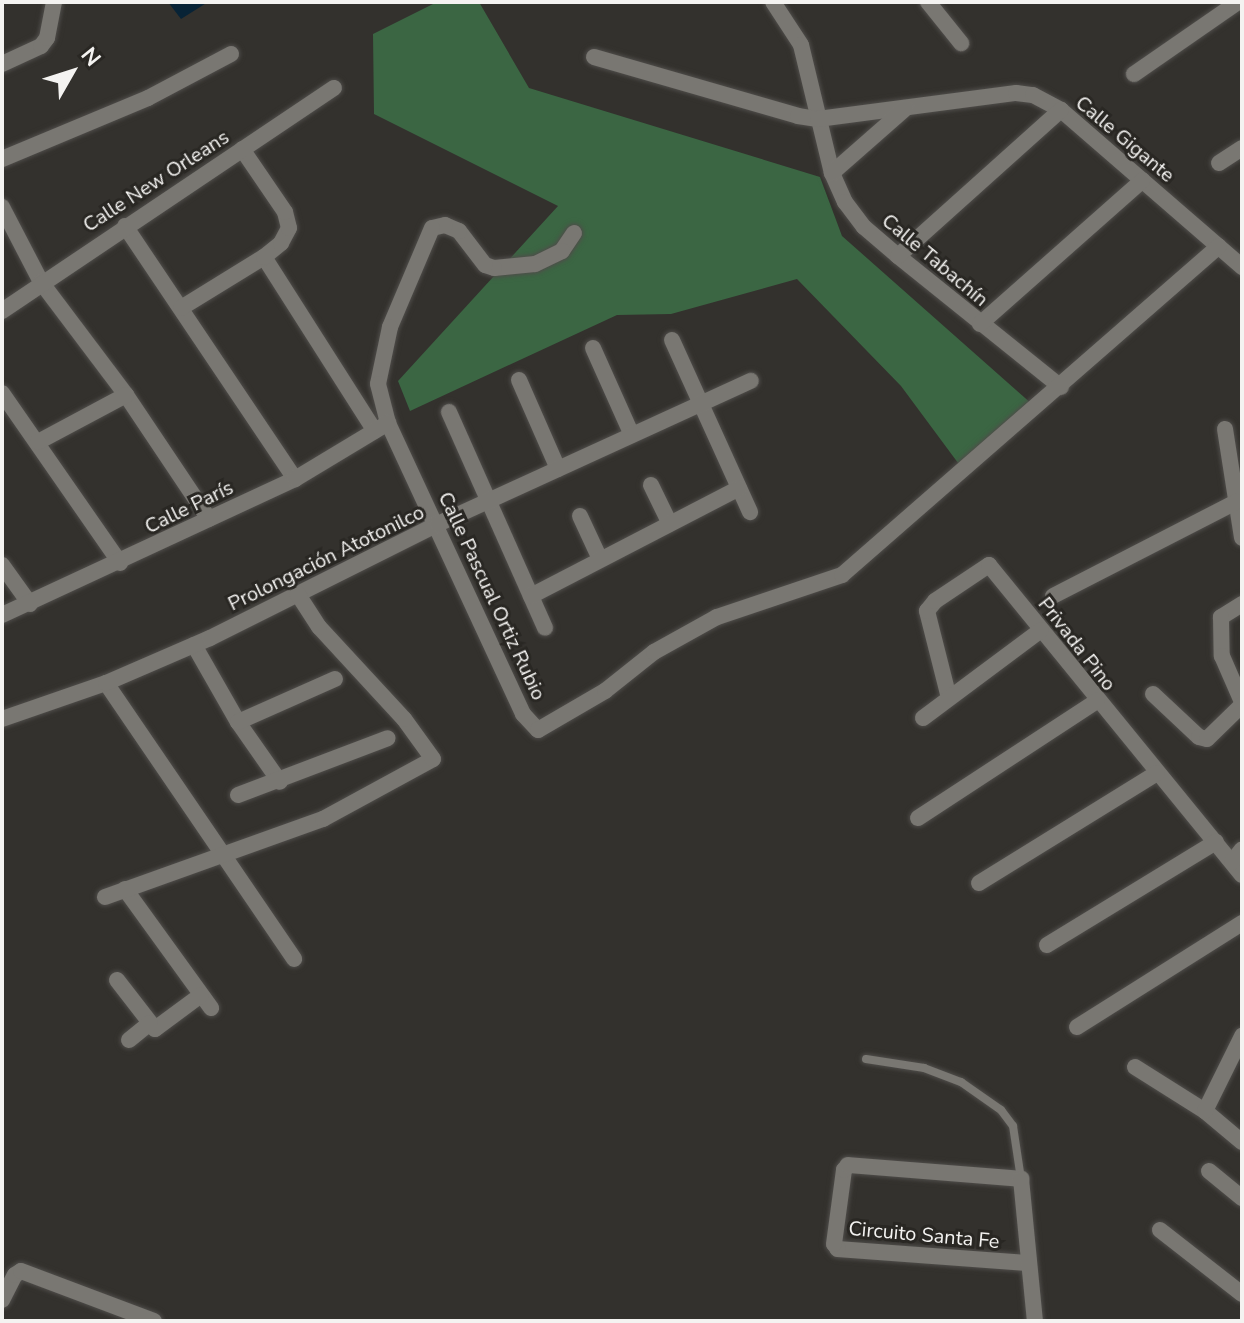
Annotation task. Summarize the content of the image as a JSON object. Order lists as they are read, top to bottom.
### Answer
{
  "streets": {
    "street": [
      "Calle Gigante",
      "Calle New Orleans",
      "Calle Tabachín",
      "Calle París",
      "Prolongación Atotonilco",
      "Calle Pascual Ortiz Rubio",
      "Privada Pino",
      "Circuito Santa Fe"
    ]
  },
  "crossings": [
    ["Calle Gigante", "Calle Tabachín"],
    ["Calle Tabachín", "Calle Pascual Ortiz Rubio"],
    ["Calle París", "Calle Pascual Ortiz Rubio"],
    ["Prolongación Atotonilco", "Calle Pascual Ortiz Rubio"]
  ],
  "north": "top right"
}
